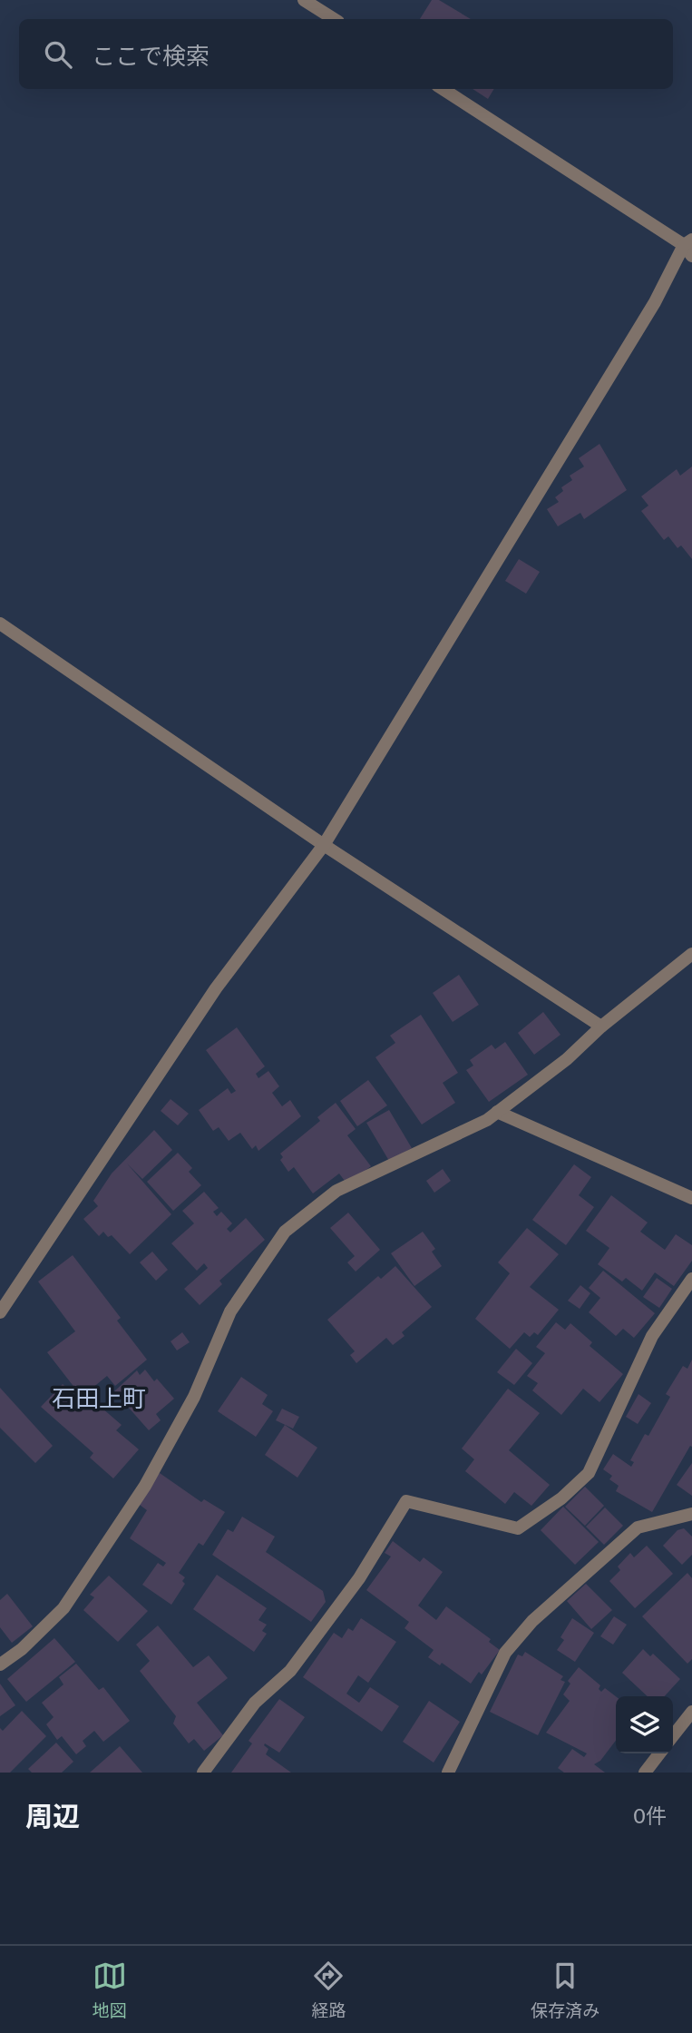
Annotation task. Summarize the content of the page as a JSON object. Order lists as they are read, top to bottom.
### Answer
{
  "districts": ["石田上町"],
  "page": {
    "search": "ここで検索",
    "heading": ["周辺", "0件"],
    "nav": ["地図", "経路", "保存済み"]
  }
}
